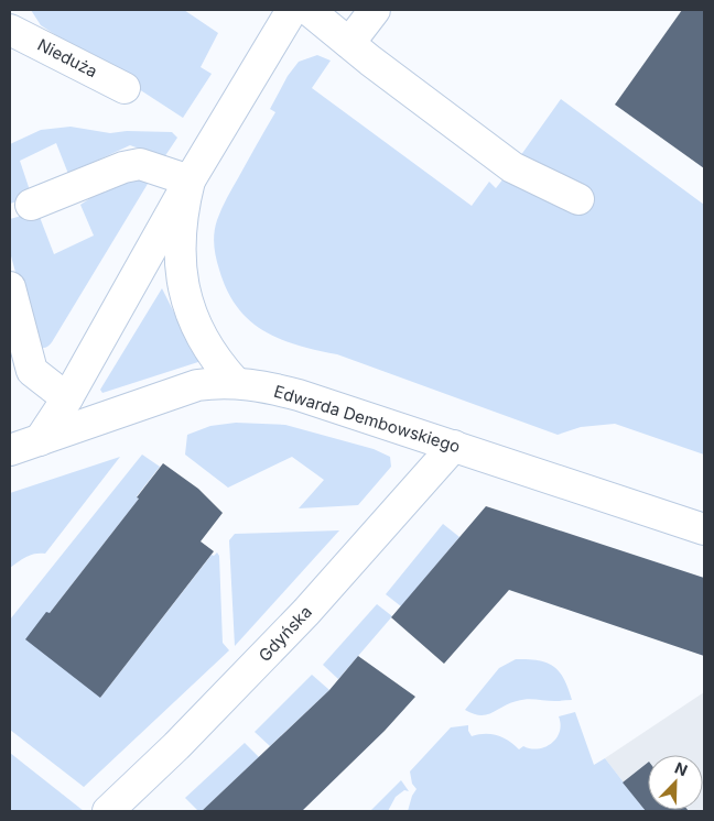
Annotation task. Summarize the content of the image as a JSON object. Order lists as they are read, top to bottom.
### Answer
{
  "streets": {
    "street": ["Nieduża", "Edwarda Dembowskiego", "Gdyńska"]
  },
  "crossings": [
    ["Edwarda Dembowskiego", "Gdyńska"]
  ],
  "north": "top right"
}
